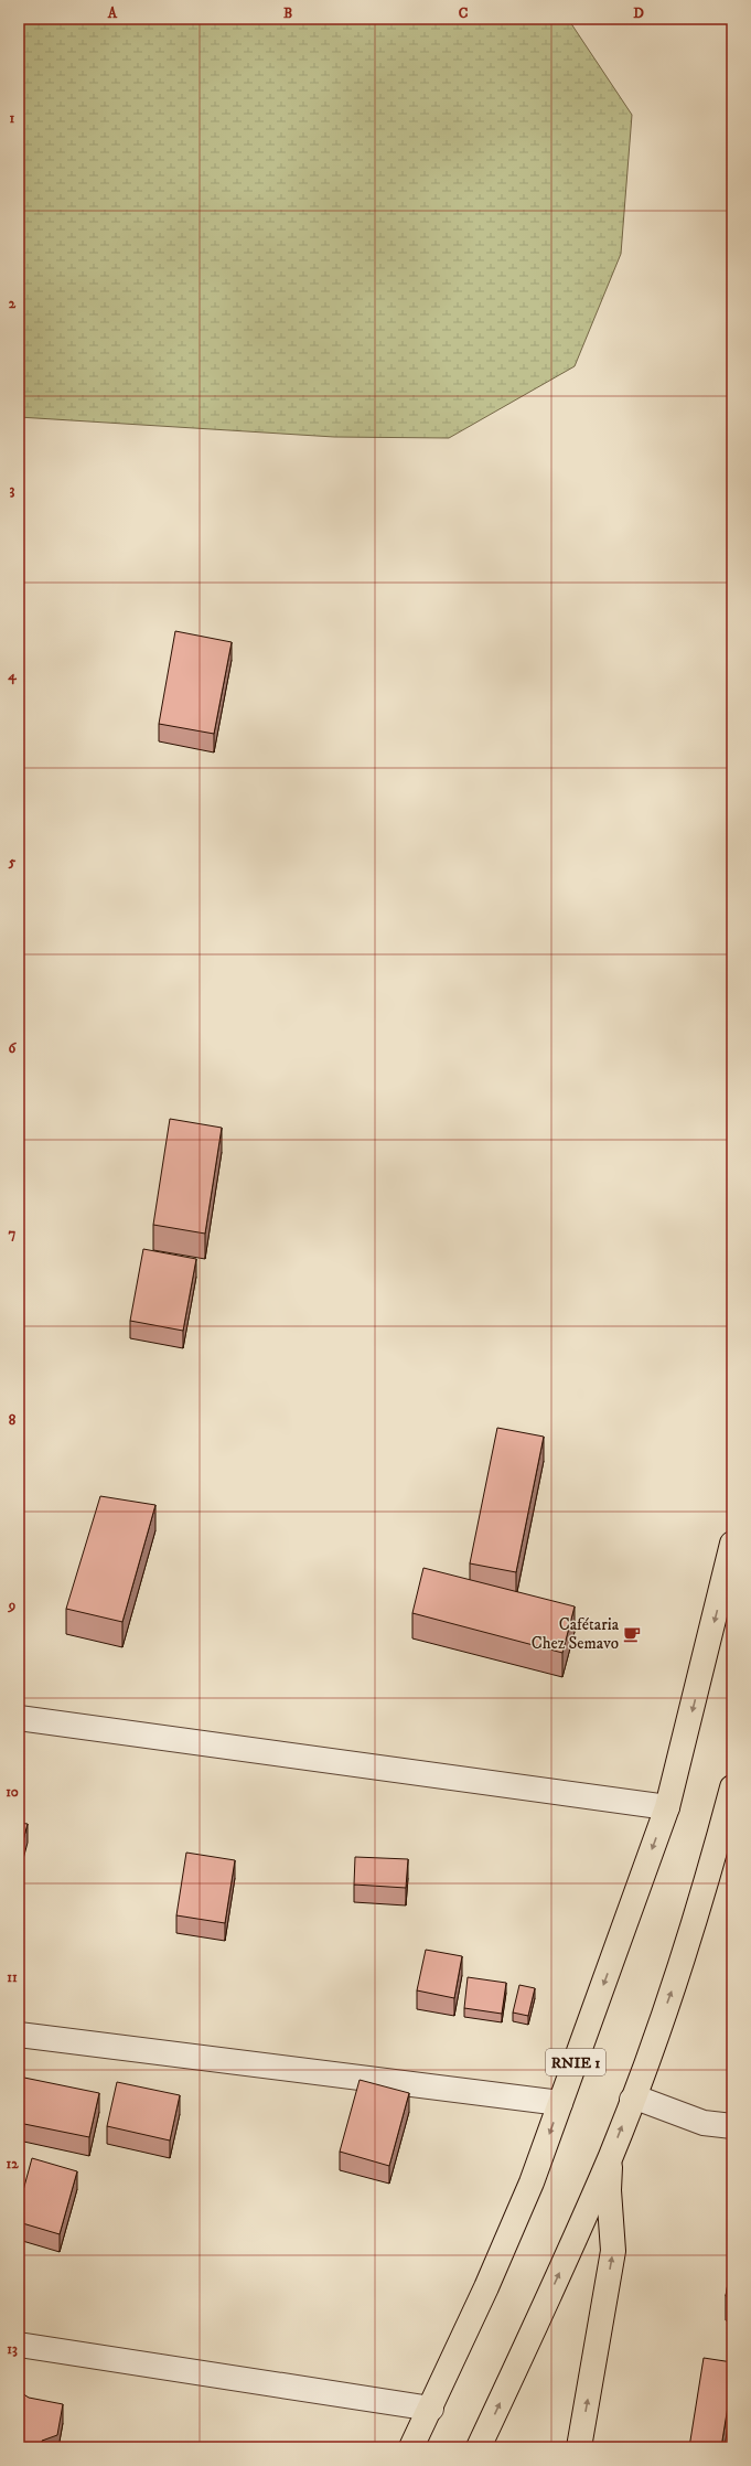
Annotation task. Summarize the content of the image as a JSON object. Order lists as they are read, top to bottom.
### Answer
{
  "streets": {
    "highway": ["RNIE 1"]
  },
  "places": {
    "cafe": ["Cafétaria Chez Semavo"]
  },
  "grid": {
    "columns": [
      "A",
      "B",
      "C",
      "D"
    ],
    "rows": [
      "1",
      "2",
      "3",
      "4",
      "5",
      "6",
      "7",
      "8",
      "9",
      "10",
      "11",
      "12",
      "13"
    ]
  }
}
